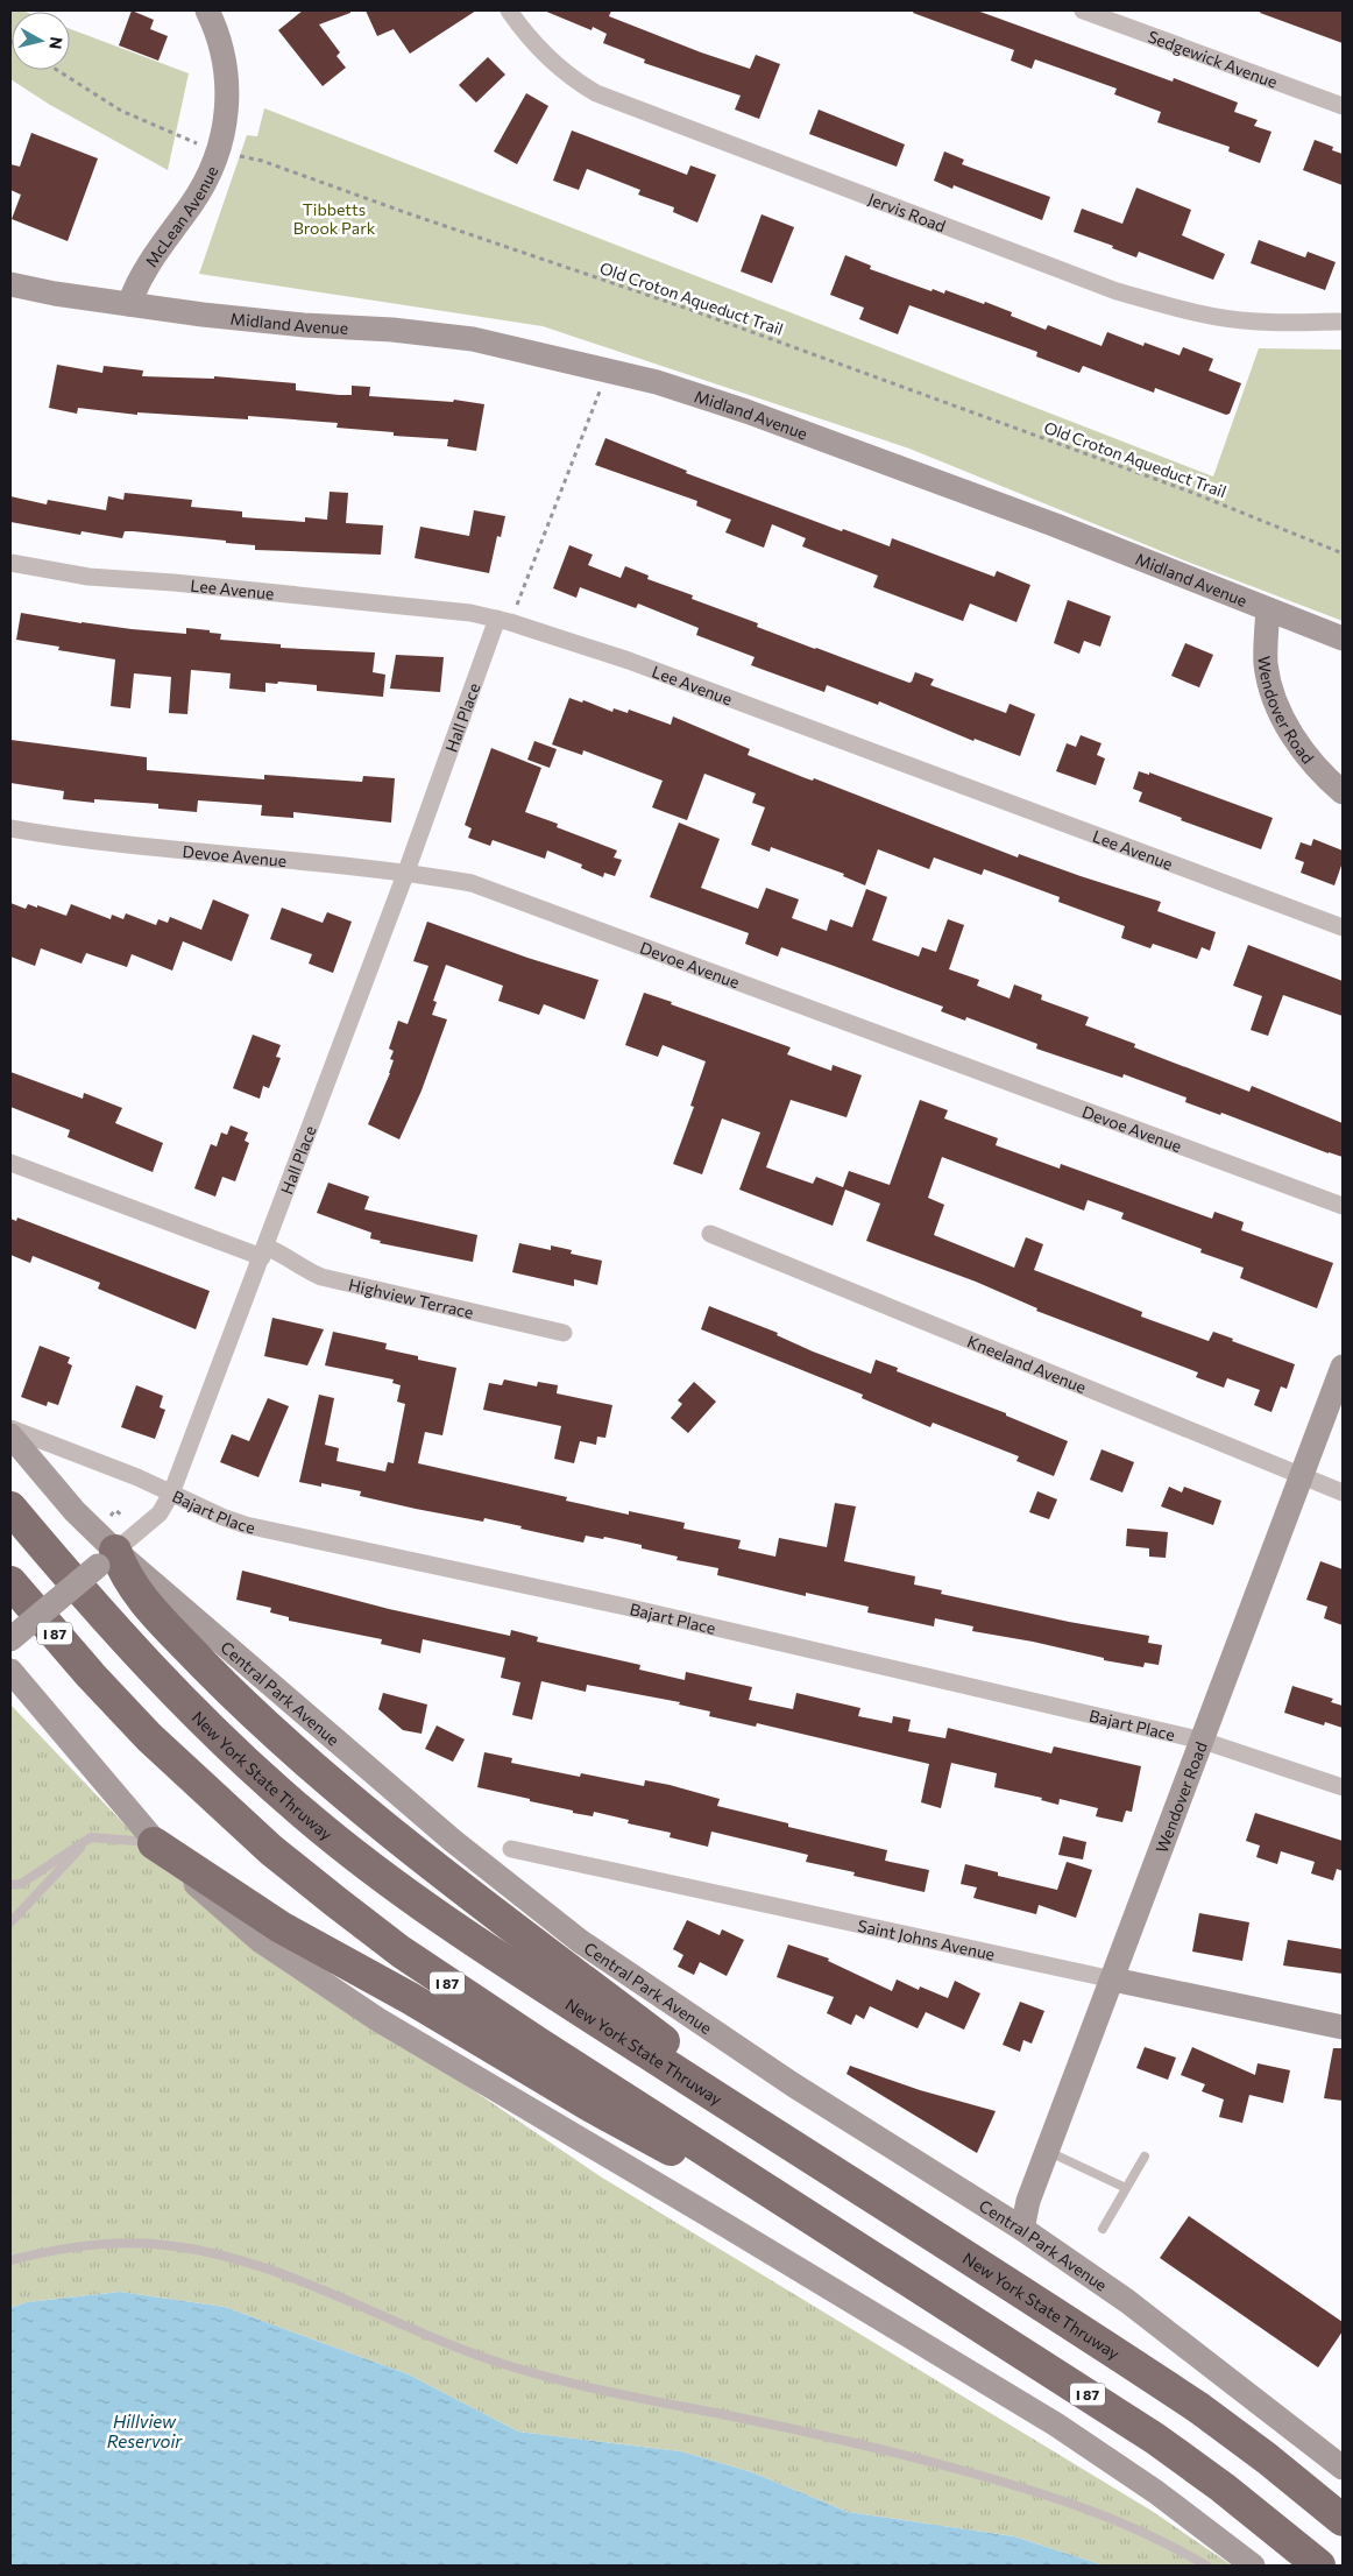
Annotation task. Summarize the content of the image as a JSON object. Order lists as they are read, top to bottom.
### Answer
{
  "streets": {
    "highway": ["I 87", "New York State Thruway"],
    "main road": [
      "McLean Avenue",
      "Midland Avenue",
      "Wendover Road",
      "Hall Place",
      "Central Park Avenue",
      "Saint Johns Avenue"
    ],
    "street": [
      "Sedgewick Avenue",
      "Jervis Road",
      "Lee Avenue",
      "Devoe Avenue",
      "Highview Terrace",
      "Kneeland Avenue",
      "Bajart Place"
    ],
    "path": ["Old Croton Aqueduct Trail"]
  },
  "crossings": [
    ["McLean Avenue", "Old Croton Aqueduct Trail"],
    ["McLean Avenue", "Midland Avenue"],
    ["Midland Avenue", "Wendover Road"],
    ["Lee Avenue", "Hall Place"],
    ["Wendover Road", "Kneeland Avenue"],
    ["Wendover Road", "Bajart Place"],
    ["Wendover Road", "Central Park Avenue"],
    ["Wendover Road", "Saint Johns Avenue"],
    ["Hall Place", "Devoe Avenue"],
    ["Hall Place", "Highview Terrace"],
    ["Hall Place", "Bajart Place"],
    ["Hall Place", "Central Park Avenue"]
  ],
  "water": ["Hillview Reservoir"],
  "parks": ["Tibbetts Brook Park"],
  "north": "right"
}
